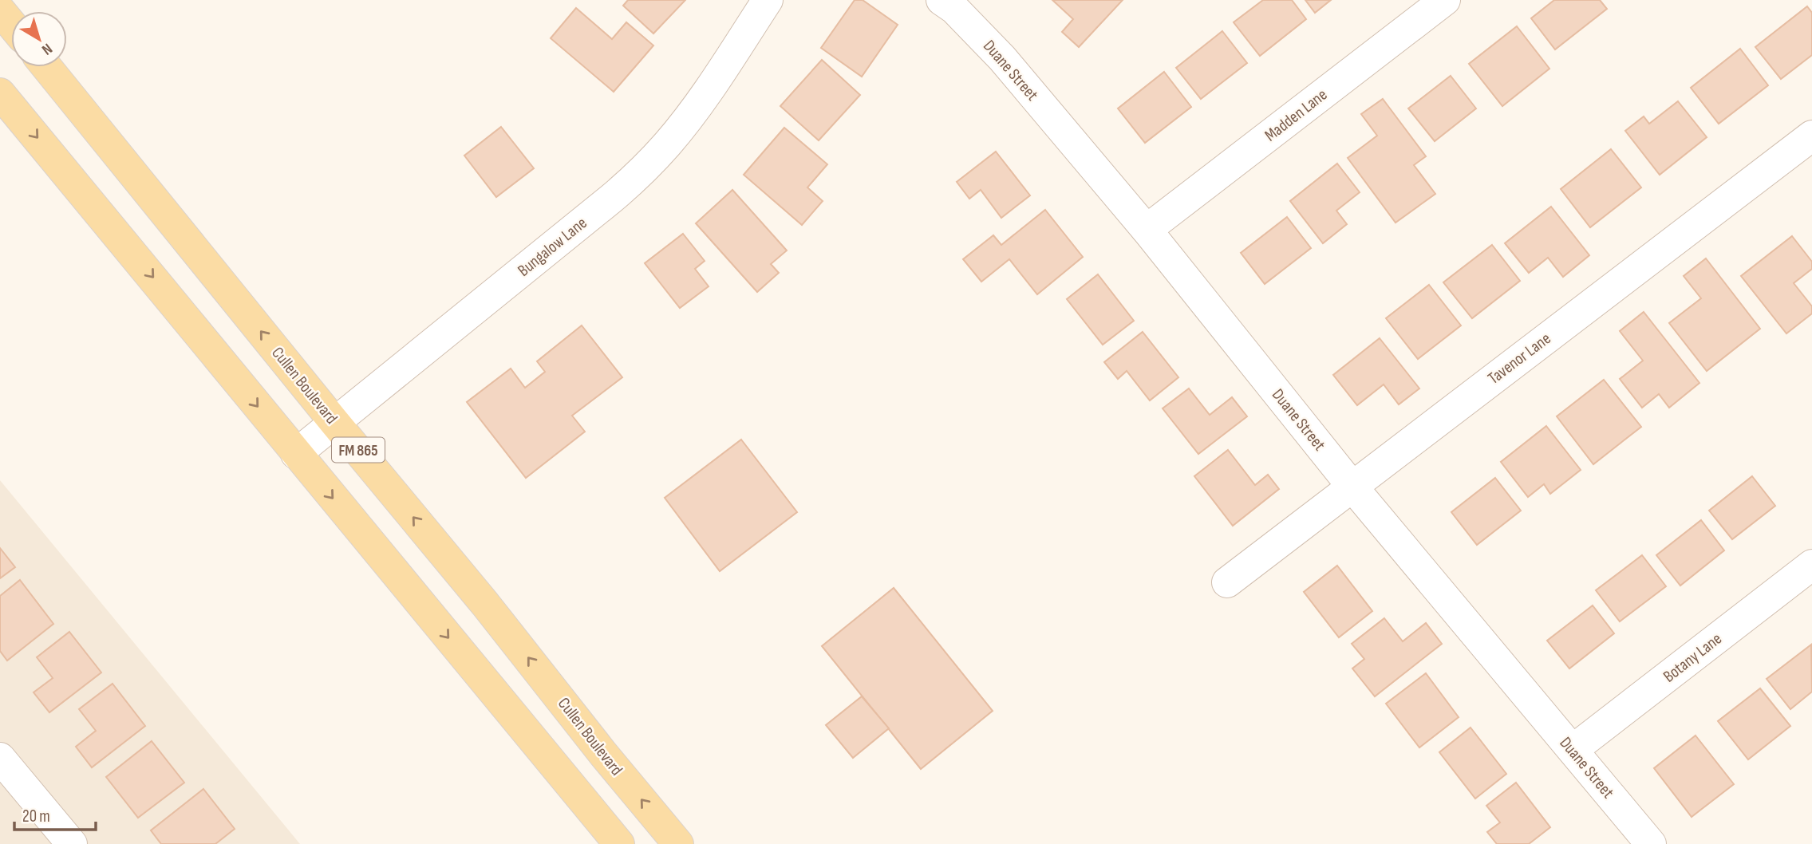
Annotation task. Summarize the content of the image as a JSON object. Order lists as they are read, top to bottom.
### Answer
{
  "streets": {
    "main road": ["Cullen Boulevard", "FM 865"],
    "street": [
      "Duane Street",
      "Madden Lane",
      "Bungalow Lane",
      "Tavenor Lane",
      "Botany Lane"
    ]
  },
  "crossings": [
    ["Duane Street", "Madden Lane"],
    ["Duane Street", "Tavenor Lane"],
    ["Duane Street", "Botany Lane"],
    ["Bungalow Lane", "Cullen Boulevard"],
    ["Bungalow Lane", "FM 865"]
  ],
  "scale_bar": "20 m",
  "north": "bottom right"
}
